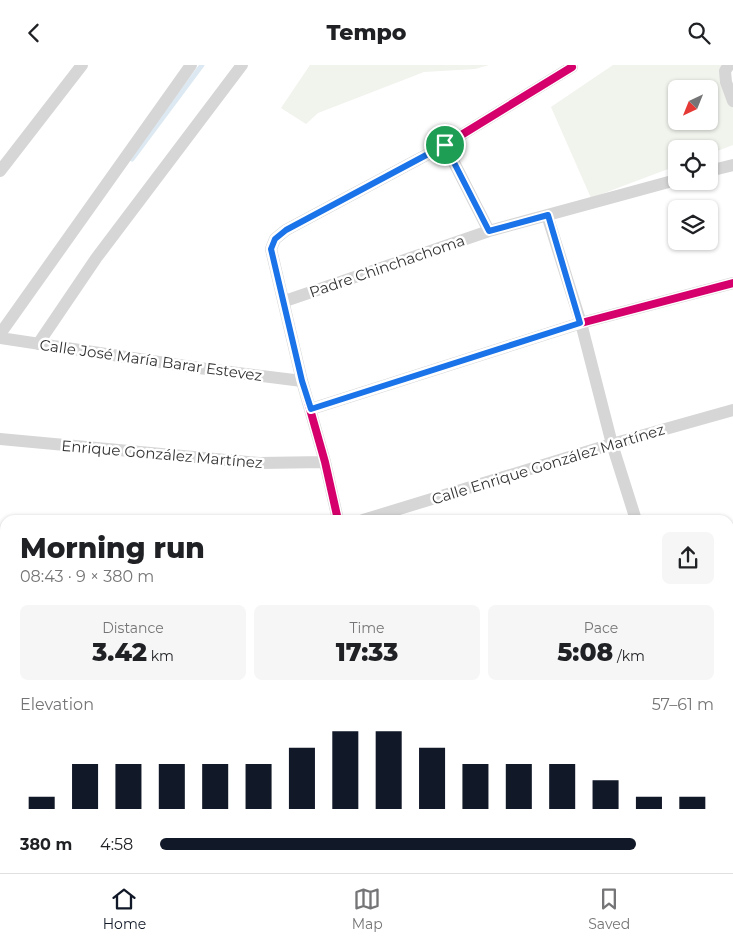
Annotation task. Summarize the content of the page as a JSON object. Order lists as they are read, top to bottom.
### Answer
{
  "streets": {
    "street": [
      "Padre Chinchachoma",
      "Calle José María Barar Estevez",
      "Enrique González Martínez",
      "Calle Enrique González Martínez"
    ]
  },
  "north": "bottom left",
  "page": {
    "header": "Tempo",
    "heading": ["Morning run", "08:43 · 9 × 380 m"],
    "stats": [
      ["Distance", "3.42 km"],
      ["Time", "17:33"],
      ["Pace", "5:08 /km"]
    ],
    "chart": ["Elevation", "57–61 m"],
    "list": [
      {
        "name": "380 m",
        "note": "4:58"
      }
    ],
    "tabs": ["Home", "Map", "Saved"]
  }
}
